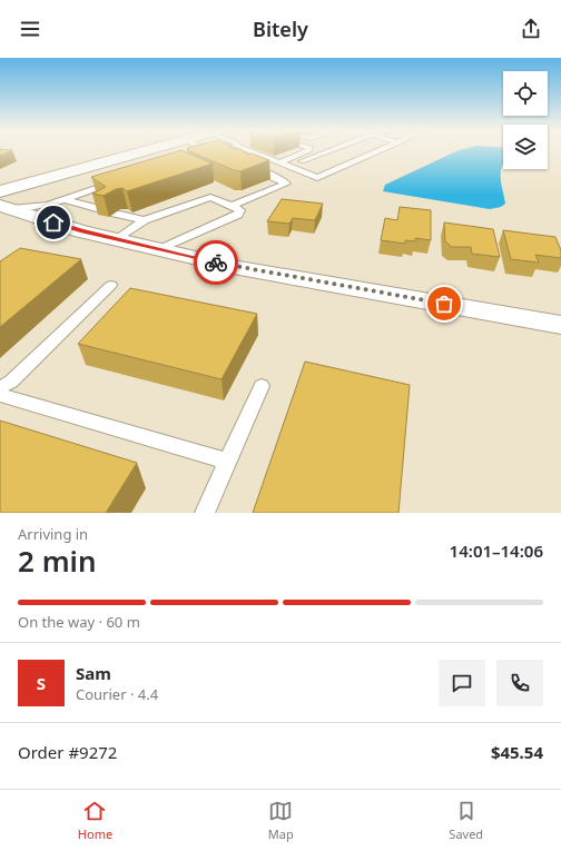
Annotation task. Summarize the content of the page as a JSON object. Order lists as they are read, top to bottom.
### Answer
{
  "page": {
    "header": "Bitely",
    "heading": ["2 min", "Arriving in", "14:01–14:06"],
    "panel": [
      "Sam",
      "Courier · 4.4",
      "Order #9272",
      "$45.54"
    ],
    "bar": "On the way · 60 m",
    "round": "S",
    "tabs": ["Home", "Map", "Saved"]
  }
}
